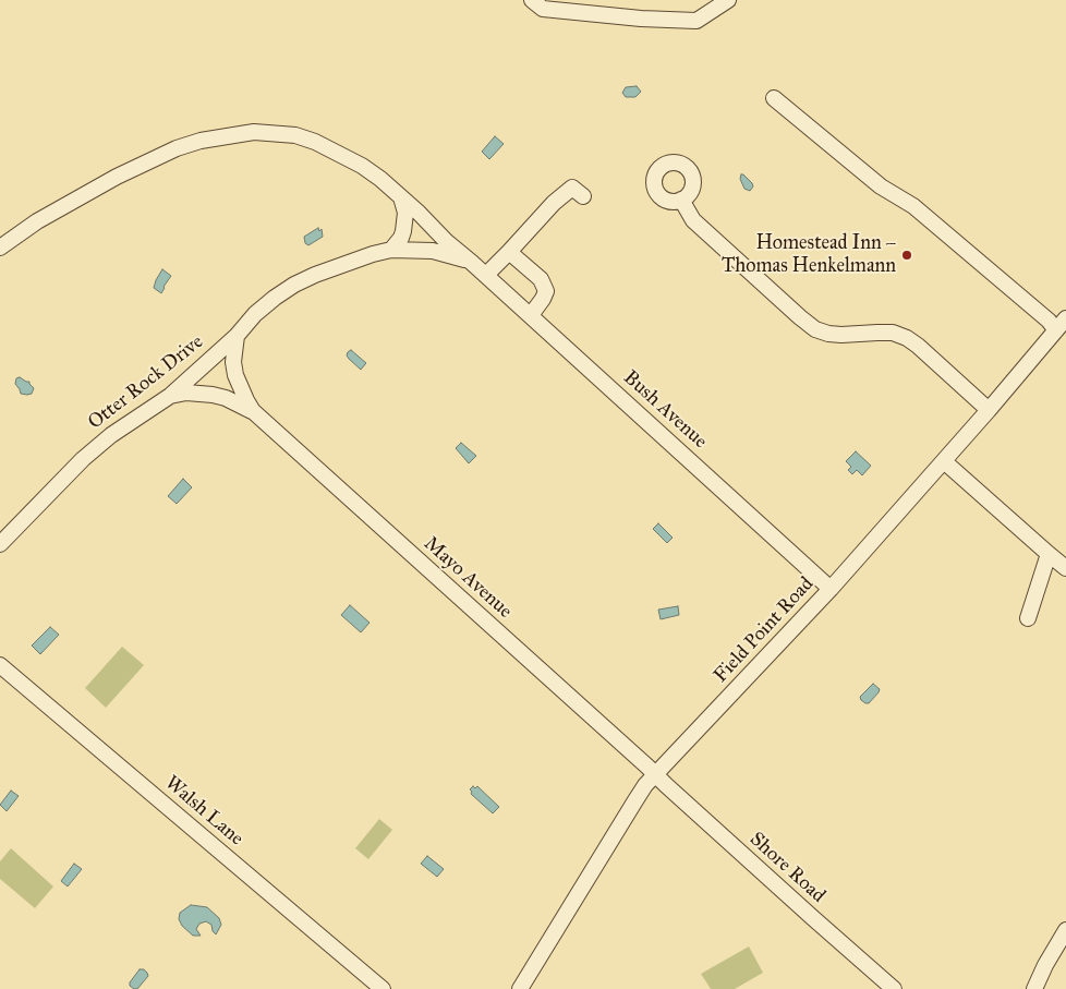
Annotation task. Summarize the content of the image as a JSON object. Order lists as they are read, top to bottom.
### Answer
{
  "streets": {
    "street": [
      "Otter Rock Drive",
      "Bush Avenue",
      "Mayo Avenue",
      "Field Point Road",
      "Walsh Lane",
      "Shore Road"
    ]
  },
  "crossings": [
    ["Otter Rock Drive", "Bush Avenue"],
    ["Otter Rock Drive", "Mayo Avenue"],
    ["Bush Avenue", "Field Point Road"],
    ["Mayo Avenue", "Field Point Road"],
    ["Mayo Avenue", "Shore Road"],
    ["Field Point Road", "Shore Road"]
  ],
  "places": ["Homestead Inn – Thomas Henkelmann"]
}
